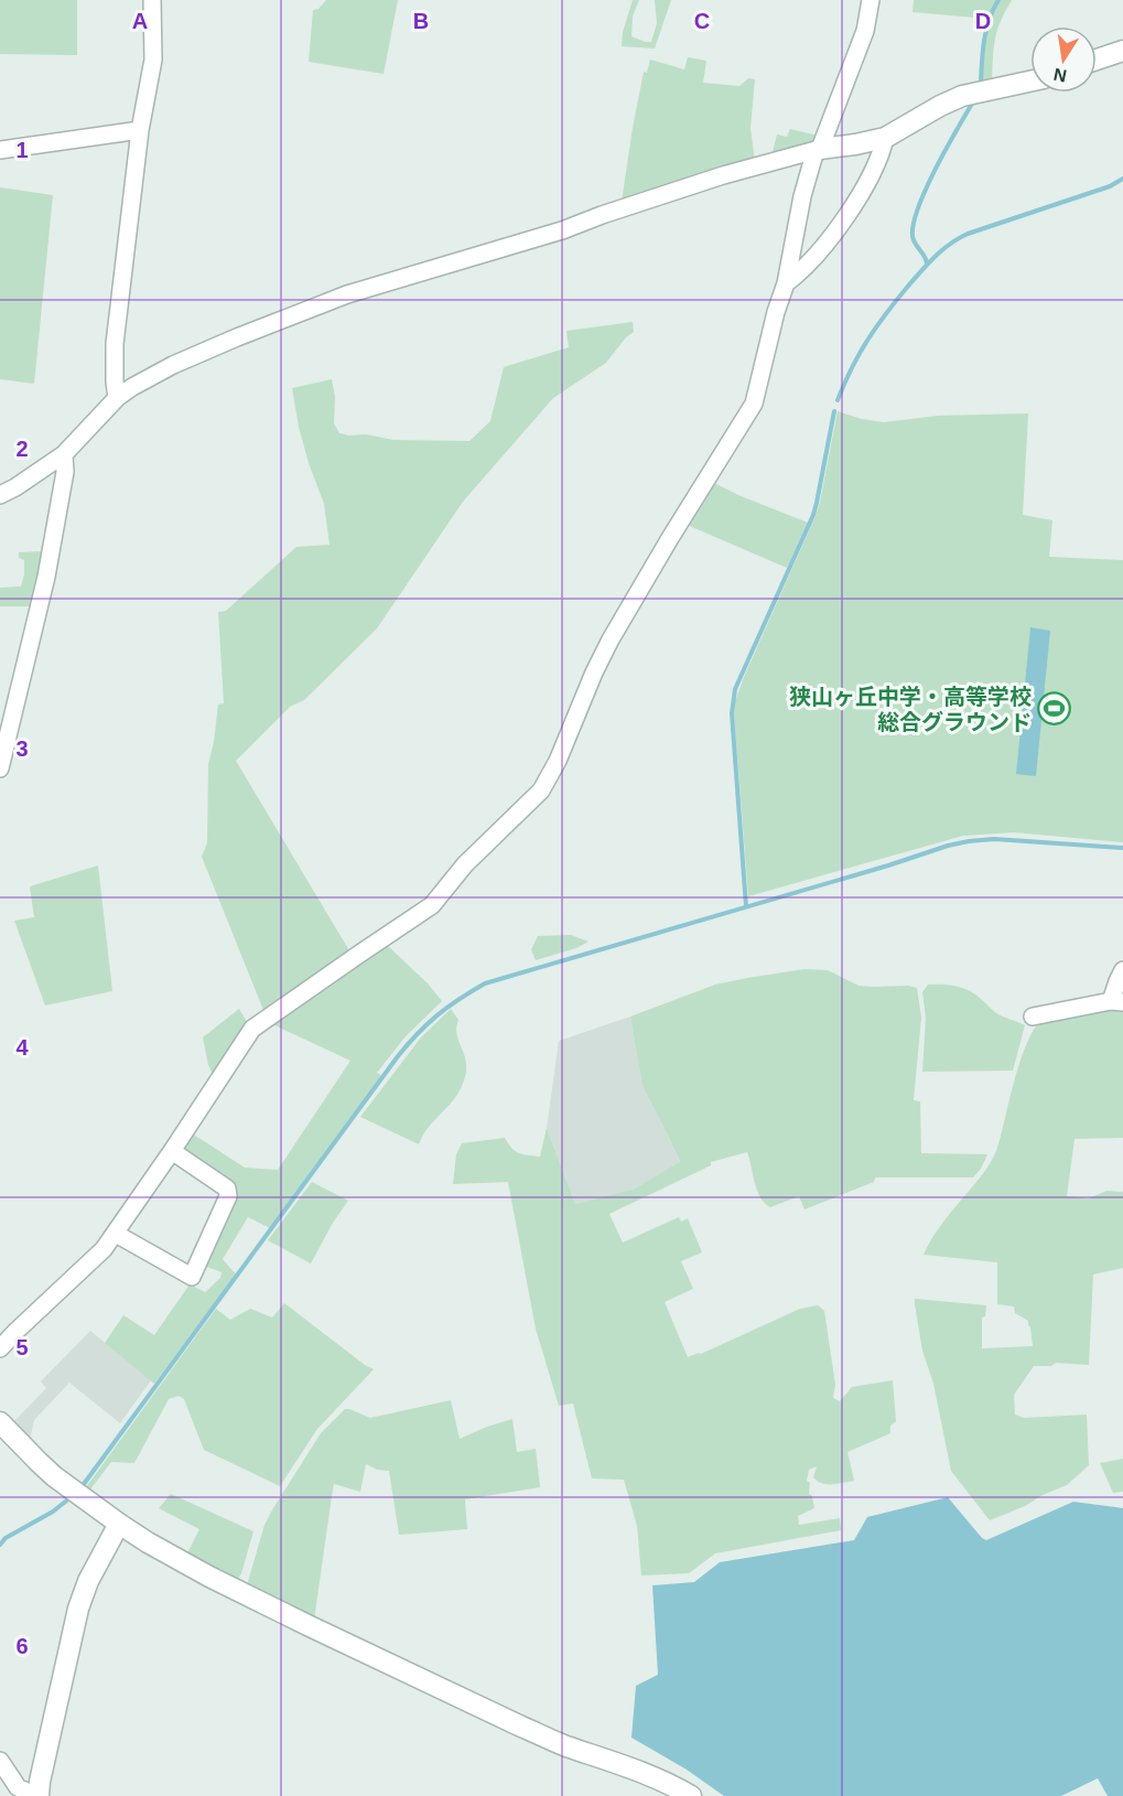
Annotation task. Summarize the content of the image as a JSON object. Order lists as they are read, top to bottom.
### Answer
{
  "places": {
    "sports": ["狭山ヶ丘中学・高等学校 総合グラウンド"]
  },
  "north": "bottom",
  "grid": {
    "columns": [
      "A",
      "B",
      "C",
      "D"
    ],
    "rows": [
      "1",
      "2",
      "3",
      "4",
      "5",
      "6"
    ]
  }
}
